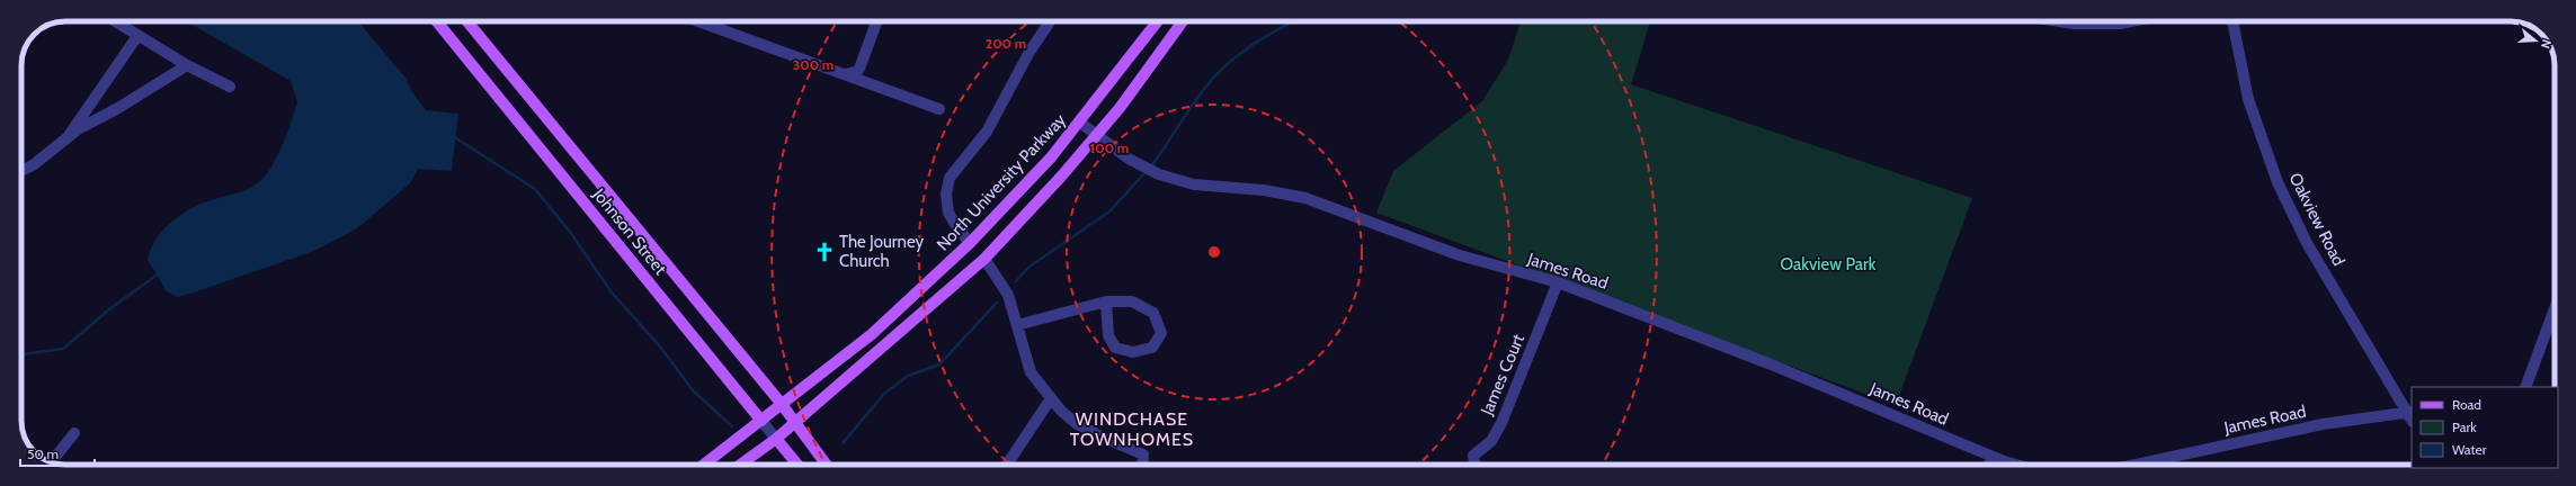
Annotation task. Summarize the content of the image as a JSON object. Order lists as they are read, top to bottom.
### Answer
{
  "streets": {
    "main road": ["North University Parkway", "Johnson Street"],
    "street": ["Oakview Road", "James Road", "James Court"]
  },
  "crossings": [
    ["North University Parkway", "Johnson Street"],
    ["North University Parkway", "James Road"],
    ["Oakview Road", "James Road"],
    ["James Road", "James Court"]
  ],
  "districts": ["WINDCHASE TOWNHOMES"],
  "parks": ["Oakview Park"],
  "places": {
    "church": ["The Journey Church"]
  },
  "legend": ["Road", "Park", "Water"],
  "scale_bar": "50 m",
  "north": "right",
  "rings": ["200 m", "300 m", "100 m"]
}
